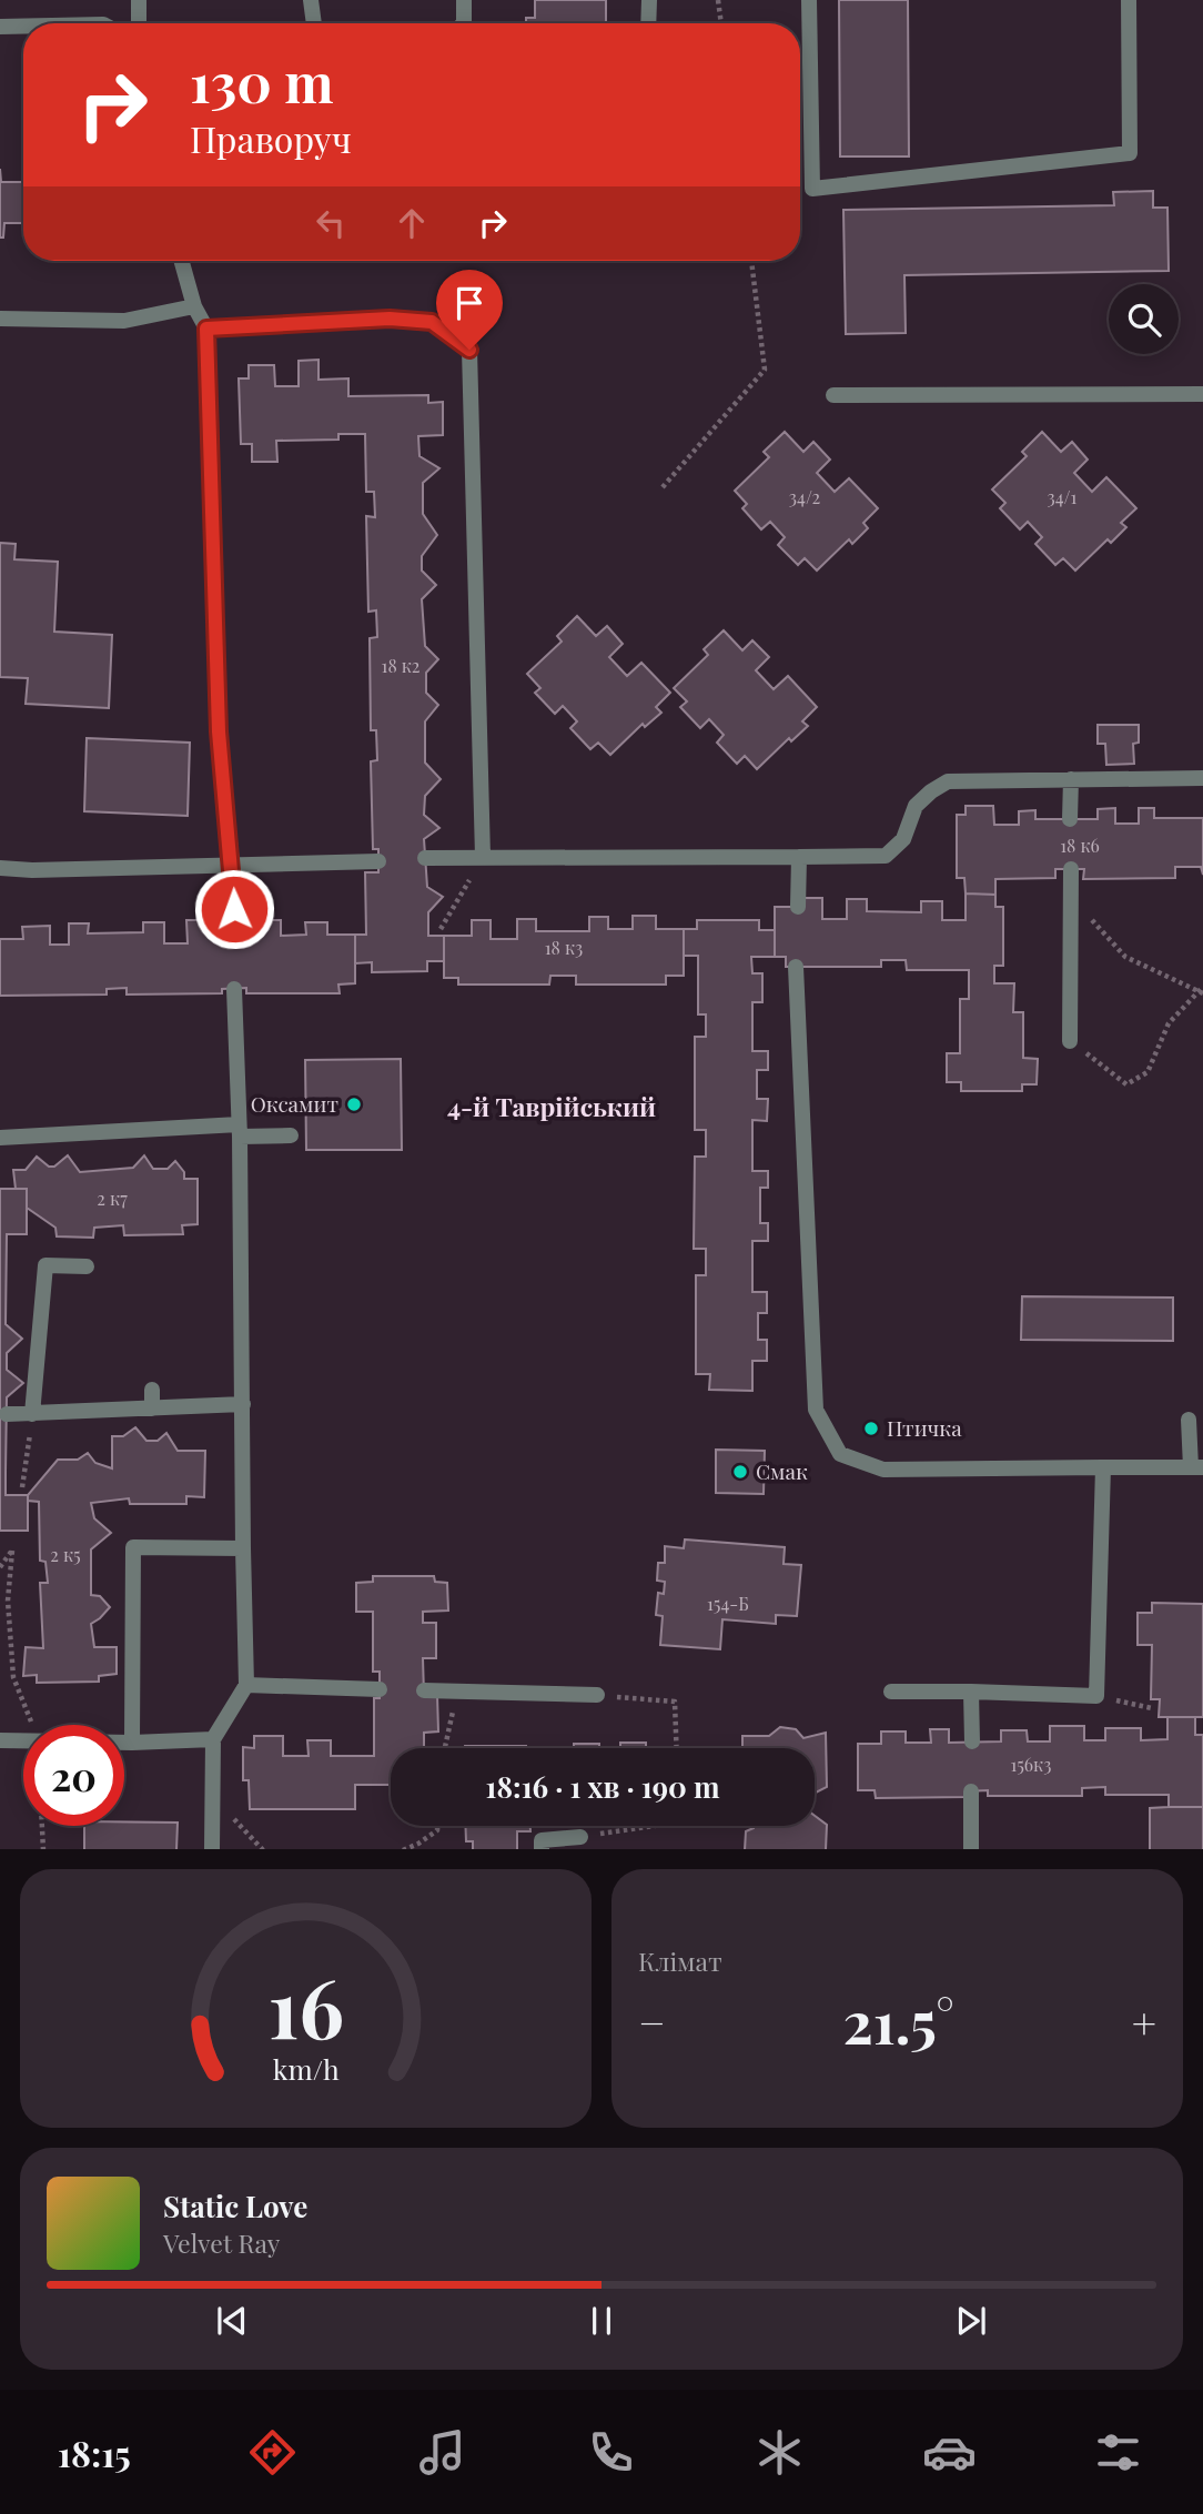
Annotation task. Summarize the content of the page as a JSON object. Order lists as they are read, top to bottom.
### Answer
{
  "districts": ["4-й Таврійський"],
  "places": ["Оксамит", "Птичка", "Смак"],
  "house_numbers": [
    "34/2",
    "34/1",
    "18 к2",
    "18 к6",
    "18 к3",
    "2 к7",
    "2 к5",
    "154-Б",
    "156к3"
  ],
  "page": {
    "turn": ["130 m", "Праворуч"],
    "limit": "20",
    "trip": "18:16 · 1 хв · 190 m",
    "tile": "Клімат",
    "heat": ["−", "21.5°", "+"],
    "song": ["Static Love", "Velvet Ray"],
    "tabs": "18:15",
    "gauge": ["16", "km/h"]
  }
}
